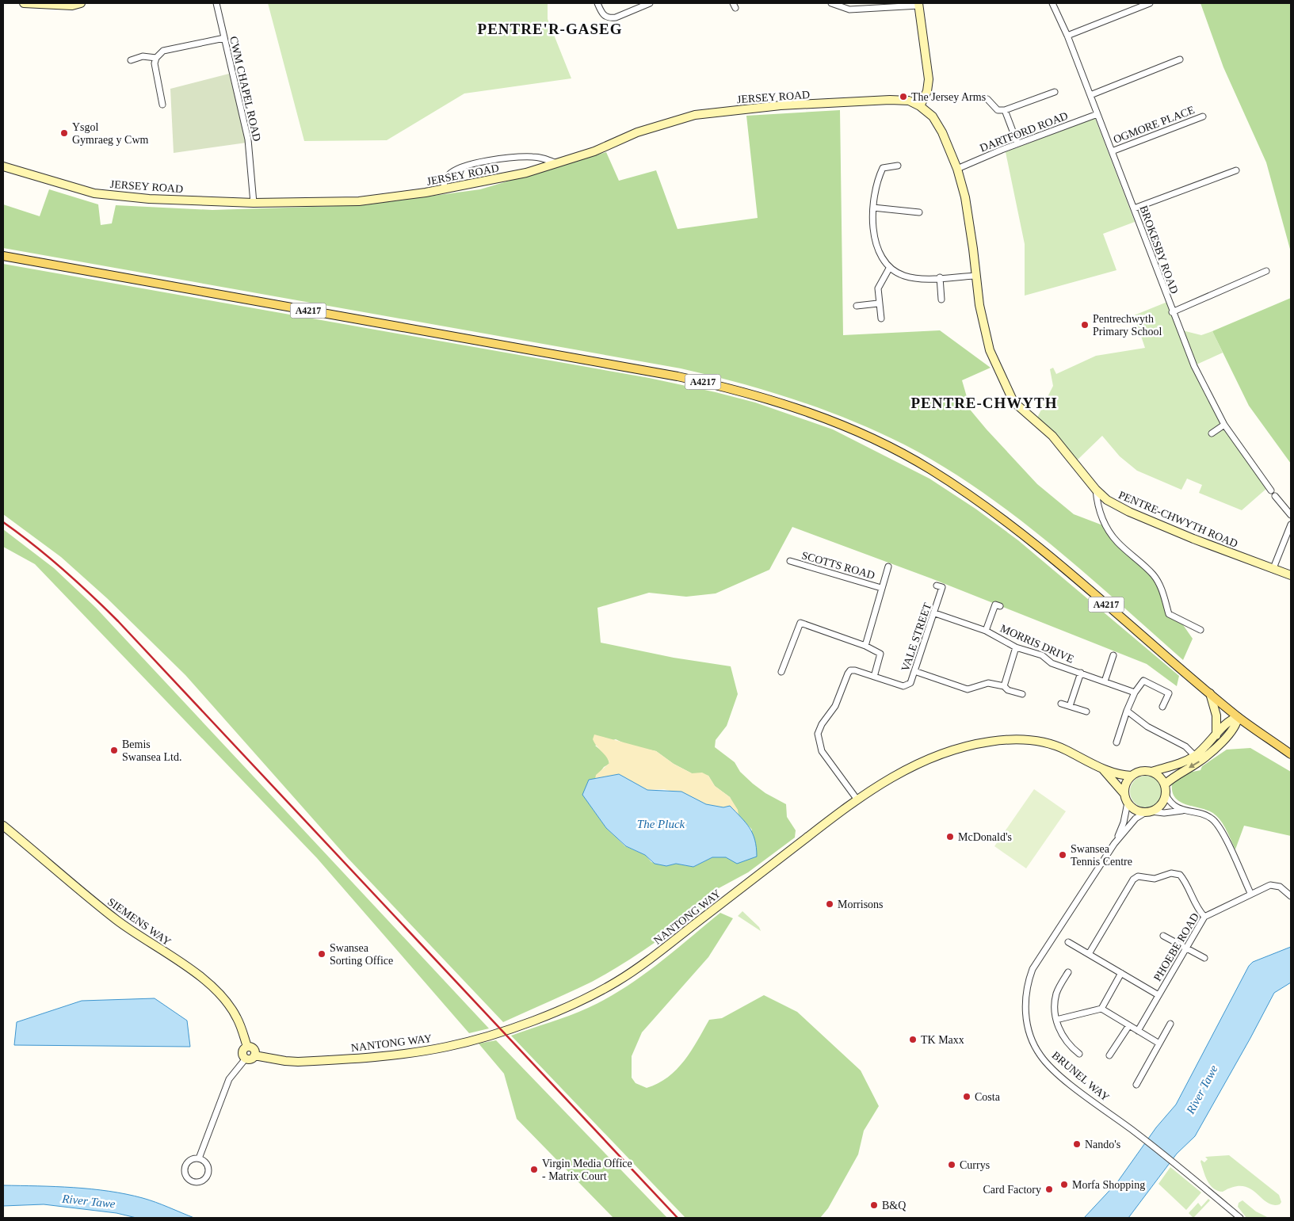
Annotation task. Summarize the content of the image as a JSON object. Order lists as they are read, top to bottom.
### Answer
{
  "streets": {
    "main road": ["A4217"],
    "street": [
      "CWM CHAPEL ROAD",
      "JERSEY ROAD",
      "OGMORE PLACE",
      "DARTFORD ROAD",
      "BROKESBY ROAD",
      "PENTRE-CHWYTH ROAD",
      "SCOTTS ROAD",
      "VALE STREET",
      "MORRIS DRIVE",
      "NANTONG WAY",
      "SIEMENS WAY",
      "PHOEBE ROAD",
      "BRUNEL WAY"
    ]
  },
  "crossings": [
    ["CWM CHAPEL ROAD", "JERSEY ROAD"],
    ["JERSEY ROAD", "PENTRE-CHWYTH ROAD"],
    ["OGMORE PLACE", "BROKESBY ROAD"],
    ["DARTFORD ROAD", "BROKESBY ROAD"],
    ["DARTFORD ROAD", "PENTRE-CHWYTH ROAD"],
    ["VALE STREET", "MORRIS DRIVE"],
    ["VALE STREET", "NANTONG WAY"],
    ["NANTONG WAY", "SIEMENS WAY"],
    ["NANTONG WAY", "BRUNEL WAY"]
  ],
  "districts": ["PENTRE'R-GASEG", "PENTRE-CHWYTH"],
  "water": ["The Pluck", "River Tawe"],
  "places": [
    "The Jersey Arms",
    "Ysgol Gymraeg y Cwm",
    "Pentrechwyth Primary School",
    "Bemis Swansea Ltd.",
    "McDonald's",
    "Swansea Tennis Centre",
    "Morrisons",
    "Swansea Sorting Office",
    "TK Maxx",
    "Costa",
    "Nando's",
    "Currys",
    "Virgin Media Office - Matrix Court",
    "Morfa Shopping",
    "Card Factory",
    "B&Q"
  ]
}
